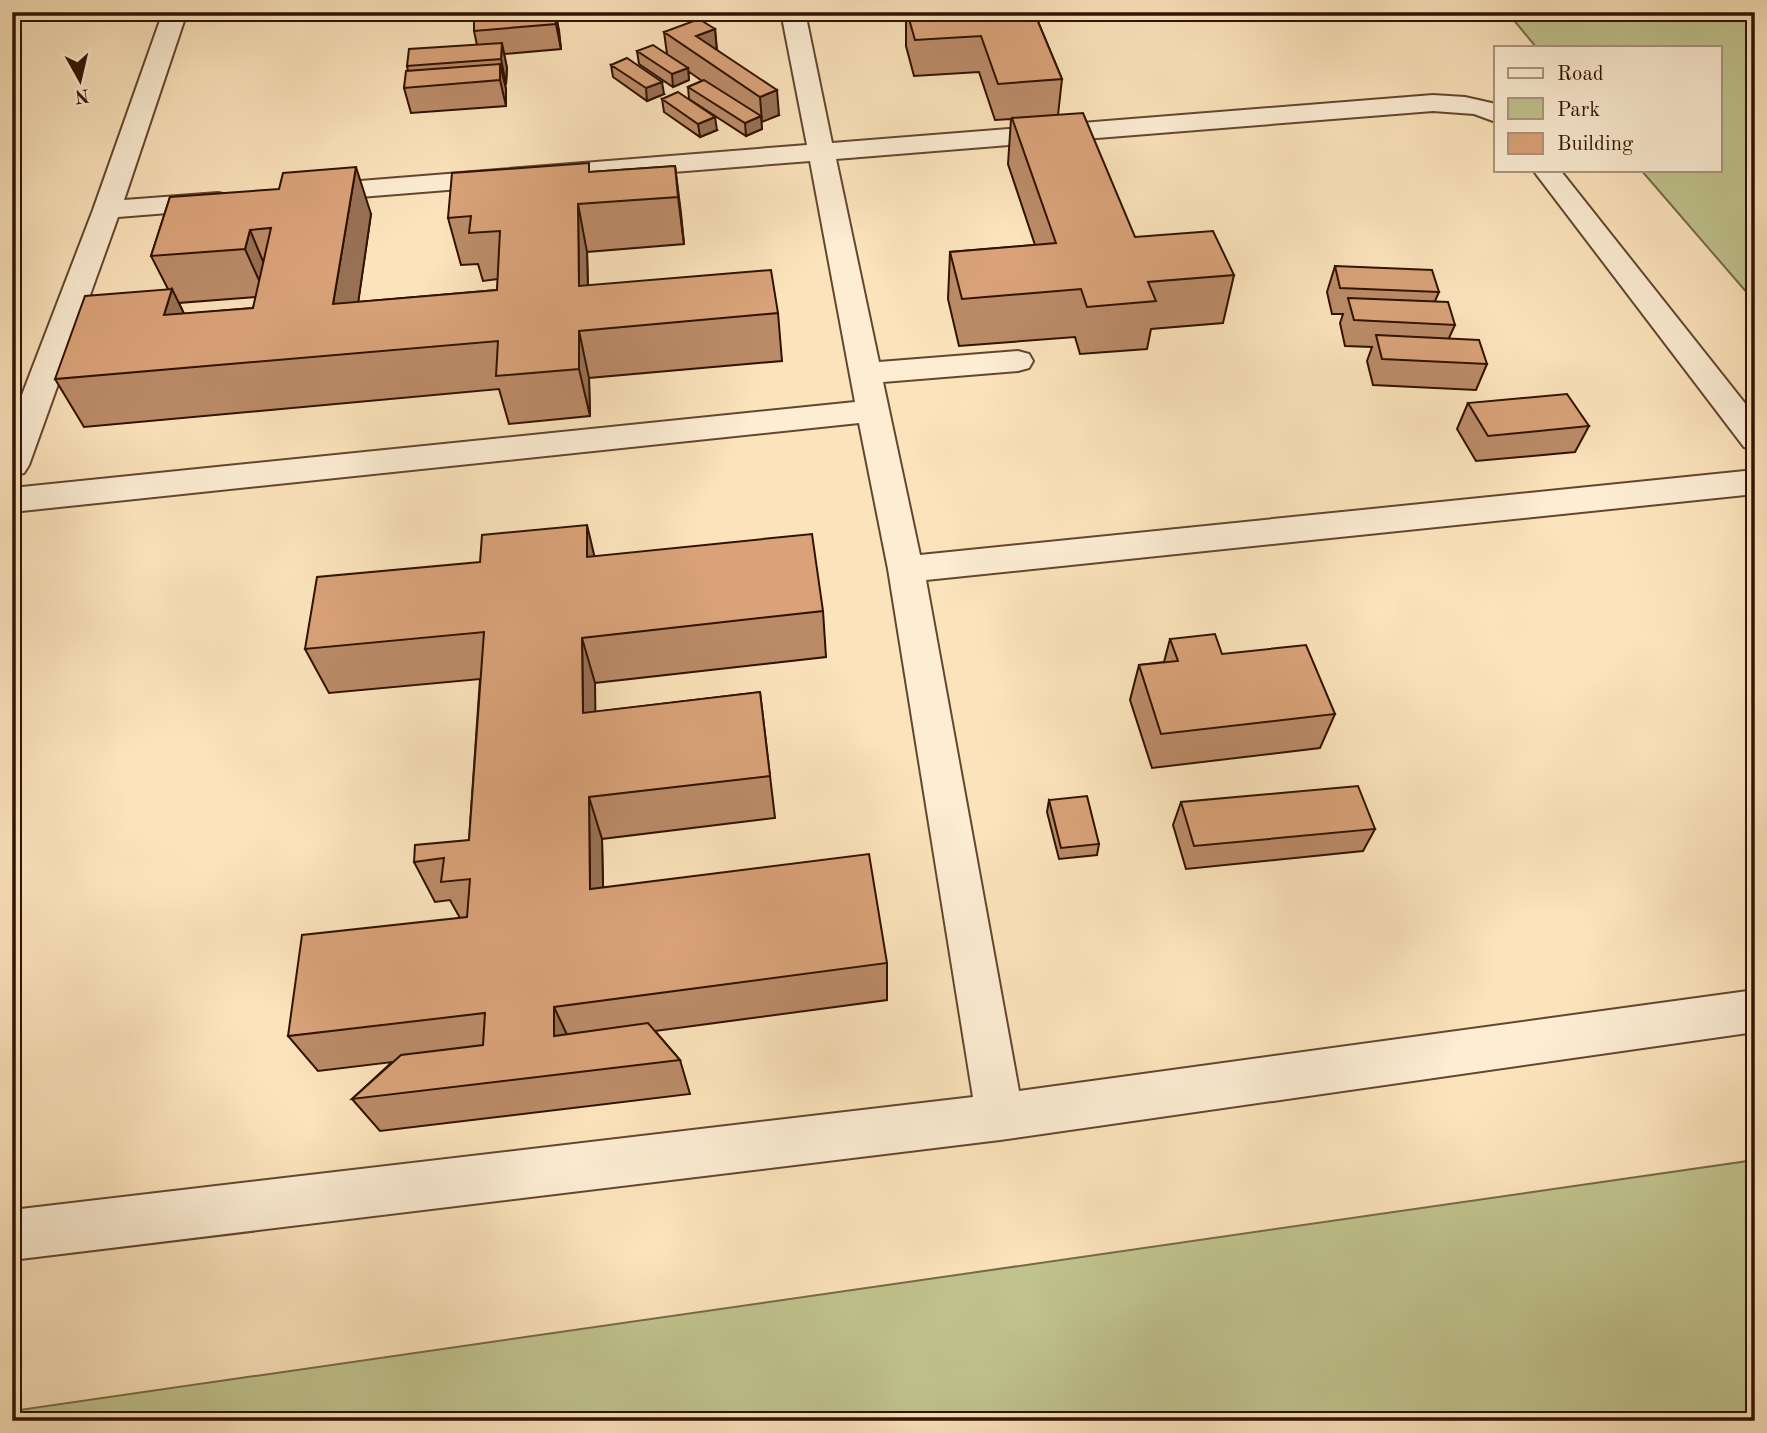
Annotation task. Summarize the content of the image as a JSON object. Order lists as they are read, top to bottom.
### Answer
{
  "legend": ["Road", "Park", "Building"],
  "north": "bottom"
}
